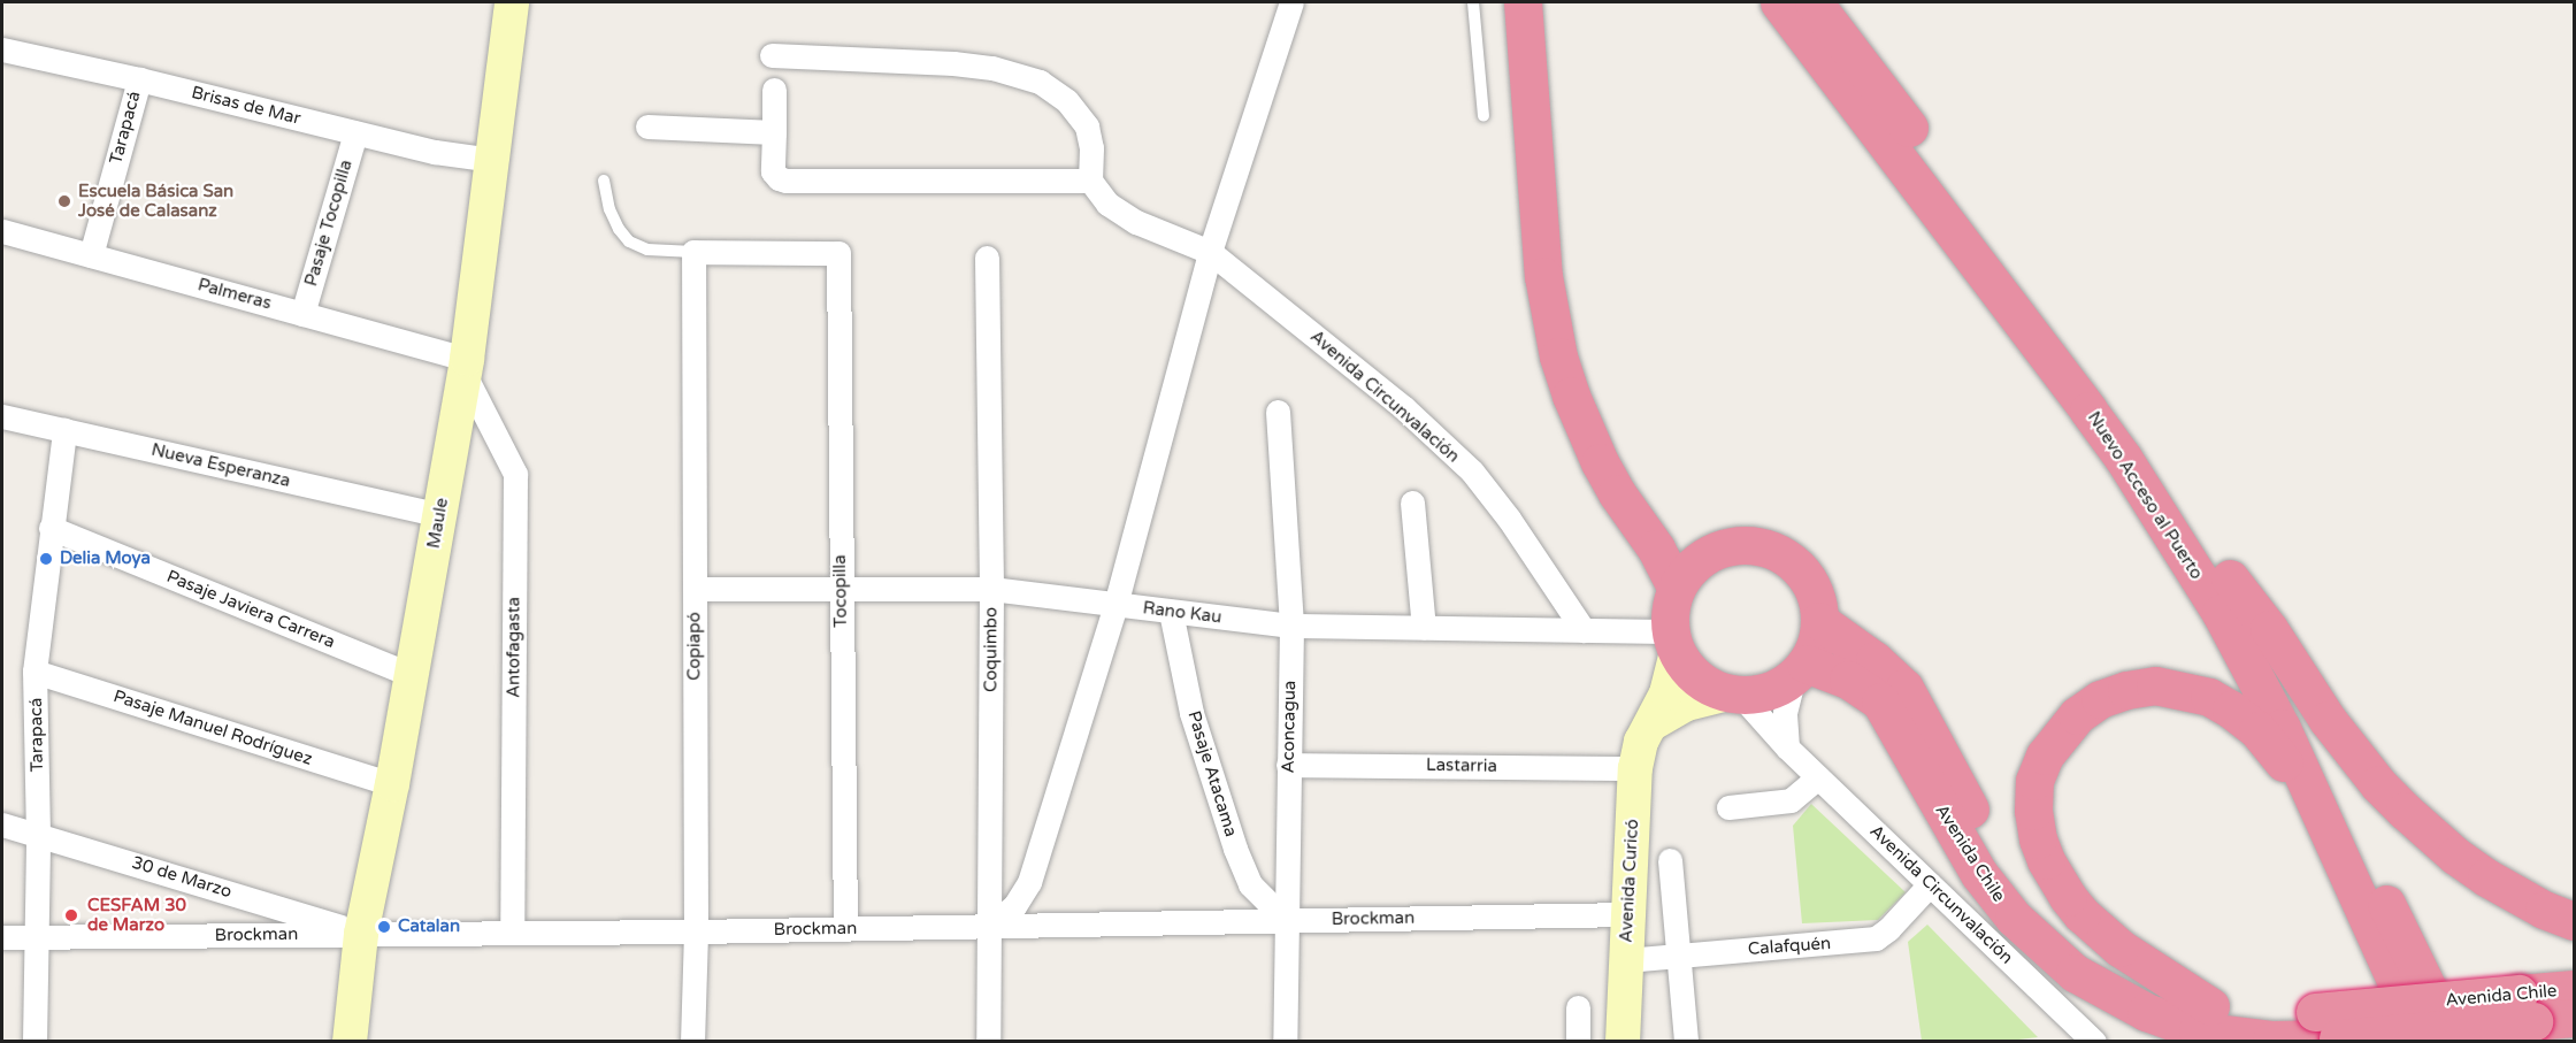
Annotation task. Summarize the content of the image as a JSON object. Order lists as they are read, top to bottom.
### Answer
{
  "streets": {
    "highway": ["Nuevo Acceso al Puerto", "Avenida Chile"],
    "street": [
      "Brisas de Mar",
      "Tarapacá",
      "Pasaje Tocopilla",
      "Palmeras",
      "Avenida Circunvalación",
      "Nueva Esperanza",
      "Maule",
      "Tocopilla",
      "Pasaje Javiera Carrera",
      "Rano Kau",
      "Copiapó",
      "Antofagasta",
      "Coquimbo",
      "Aconcagua",
      "Pasaje Manuel Rodríguez",
      "Lastarria",
      "Pasaje Atacama",
      "30 de Marzo",
      "Avenida Curicó",
      "Brockman",
      "Calafquén"
    ]
  },
  "crossings": [
    ["Brisas de Mar", "Tarapacá"],
    ["Brisas de Mar", "Pasaje Tocopilla"],
    ["Brisas de Mar", "Maule"],
    ["Tarapacá", "Palmeras"],
    ["Tarapacá", "Nueva Esperanza"],
    ["Tarapacá", "Pasaje Javiera Carrera"],
    ["Tarapacá", "Pasaje Manuel Rodríguez"],
    ["Tarapacá", "30 de Marzo"],
    ["Tarapacá", "Brockman"],
    ["Pasaje Tocopilla", "Palmeras"],
    ["Palmeras", "Maule"],
    ["Palmeras", "Antofagasta"],
    ["Avenida Circunvalación", "Rano Kau"],
    ["Avenida Circunvalación", "Avenida Chile"],
    ["Avenida Circunvalación", "Avenida Curicó"],
    ["Avenida Circunvalación", "Calafquén"],
    ["Nueva Esperanza", "Maule"],
    ["Maule", "Pasaje Javiera Carrera"],
    ["Maule", "Antofagasta"],
    ["Maule", "Pasaje Manuel Rodríguez"],
    ["Maule", "30 de Marzo"],
    ["Maule", "Brockman"],
    ["Tocopilla", "Rano Kau"],
    ["Tocopilla", "Copiapó"],
    ["Tocopilla", "Brockman"],
    ["Rano Kau", "Copiapó"],
    ["Rano Kau", "Coquimbo"],
    ["Rano Kau", "Aconcagua"],
    ["Rano Kau", "Pasaje Atacama"],
    ["Rano Kau", "Avenida Chile"],
    ["Rano Kau", "Avenida Curicó"],
    ["Copiapó", "Brockman"],
    ["Antofagasta", "Brockman"],
    ["Coquimbo", "Brockman"],
    ["Aconcagua", "Lastarria"],
    ["Aconcagua", "Pasaje Atacama"],
    ["Aconcagua", "Brockman"],
    ["Lastarria", "Avenida Curicó"],
    ["Pasaje Atacama", "Brockman"],
    ["Avenida Chile", "Avenida Curicó"],
    ["30 de Marzo", "Brockman"],
    ["Avenida Curicó", "Brockman"],
    ["Avenida Curicó", "Calafquén"]
  ],
  "places": [
    "Escuela Básica San José de Calasanz",
    "Delia Moya",
    "CESFAM 30 de Marzo",
    "Catalan"
  ]
}
